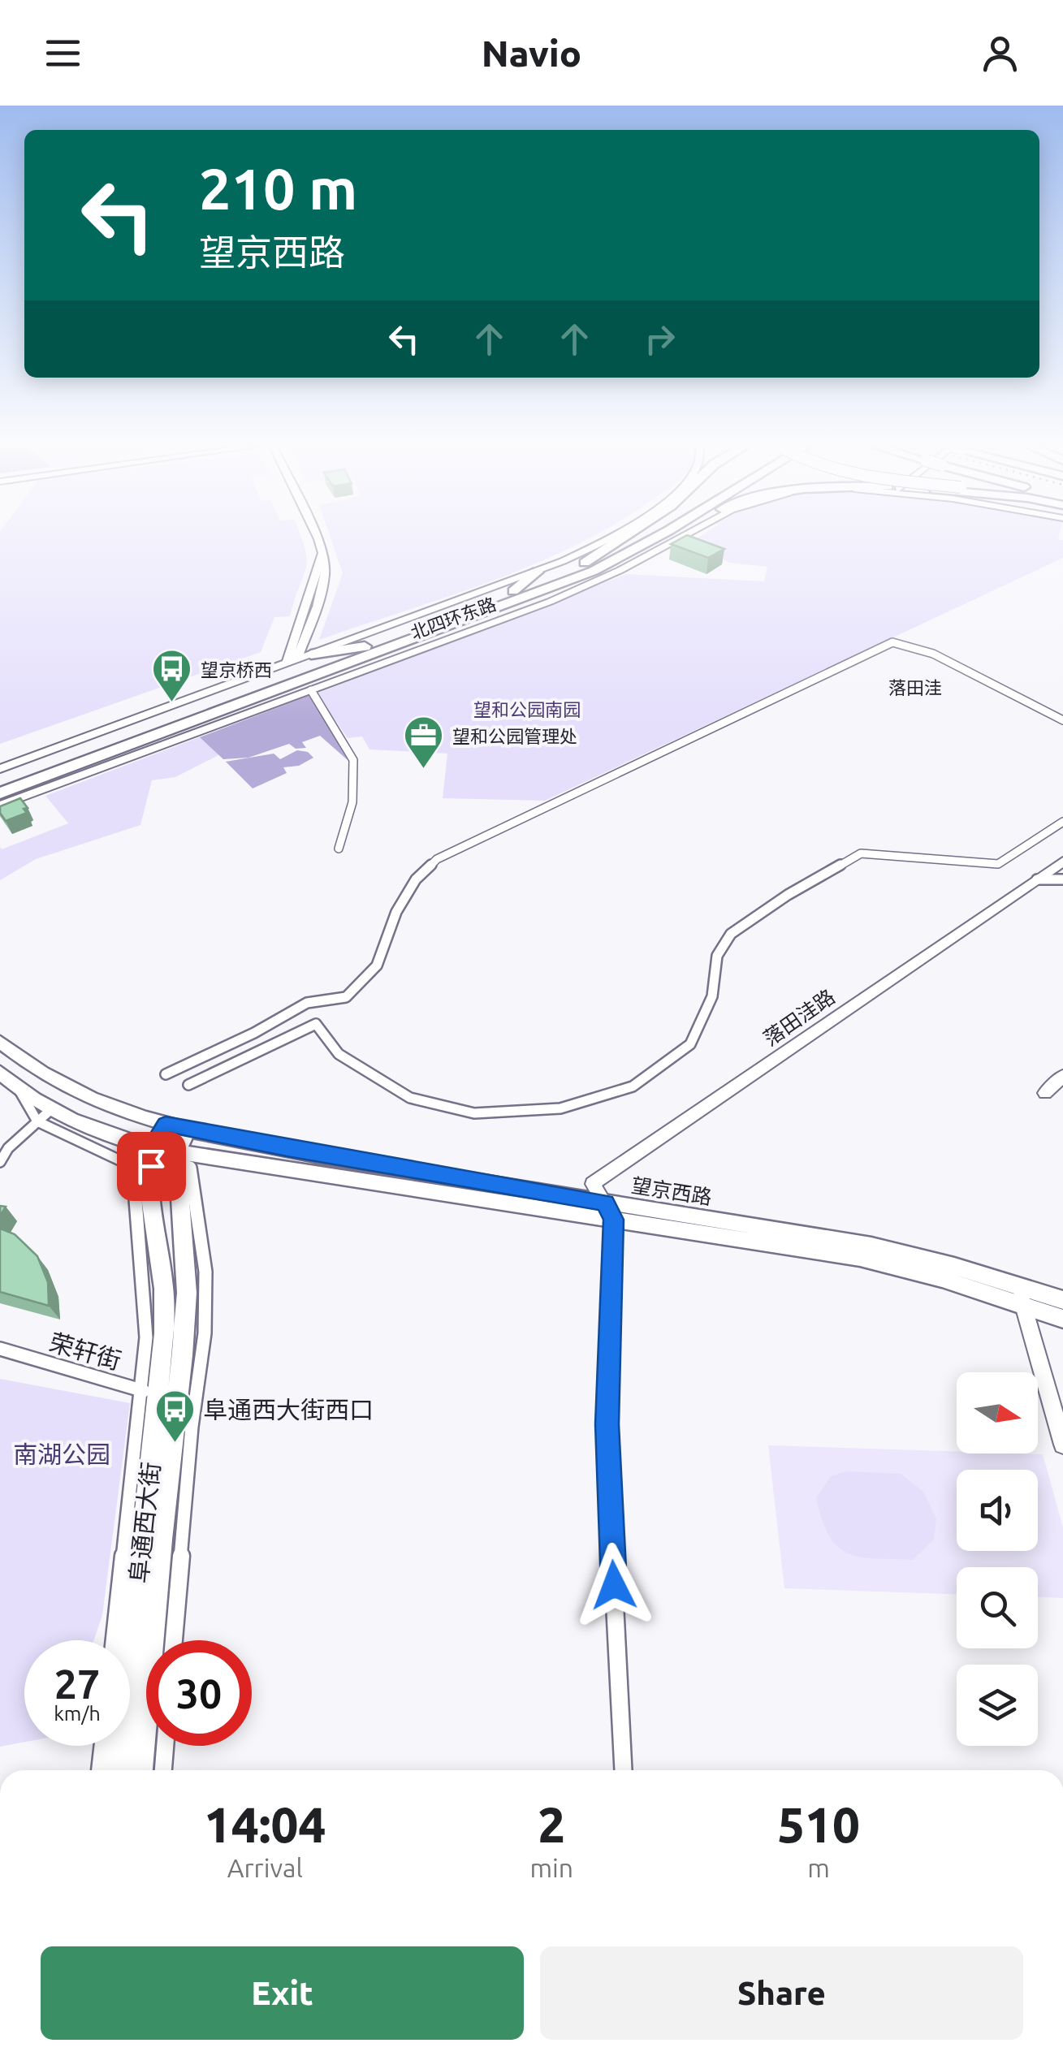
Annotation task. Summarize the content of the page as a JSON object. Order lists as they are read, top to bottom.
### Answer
{
  "streets": {
    "highway": ["北四环东路"],
    "main road": ["望京西路", "阜通西大街"],
    "street": ["落田洼路", "荣轩街"]
  },
  "crossings": [
    ["落田洼路", "望京西路"],
    ["望京西路", "阜通西大街"],
    ["荣轩街", "阜通西大街"]
  ],
  "districts": ["落田洼"],
  "parks": ["望和公园南园", "南湖公园"],
  "places": {
    "bus stop": ["望京桥西", "阜通西大街西口"],
    "office": ["望和公园管理处"]
  },
  "north": "right",
  "page": {
    "header": "Navio",
    "turn": ["210 m", "望京西路"],
    "speed": "27 km/h",
    "limit": "30",
    "eta": [
      "14:04",
      "Arrival",
      "2",
      "min",
      "510",
      "m"
    ],
    "buttons": ["Exit", "Share"]
  }
}
